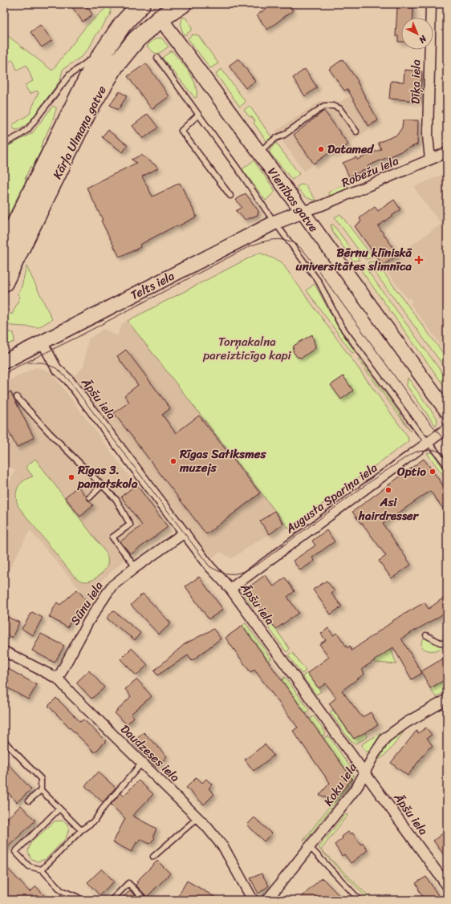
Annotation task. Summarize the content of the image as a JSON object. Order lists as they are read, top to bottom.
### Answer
{
  "streets": {
    "highway": ["Kārļa Ulmaņa gatve", "Vienības gatve"],
    "main road": ["Telts iela"],
    "street": [
      "Dīķa iela",
      "Robežu iela",
      "Āpšu iela",
      "Augusta Spariņa iela",
      "Sūnu iela",
      "Daudzeses iela",
      "Koku iela"
    ]
  },
  "crossings": [
    ["Dīķa iela", "Robežu iela"],
    ["Kārļa Ulmaņa gatve", "Vienības gatve"],
    ["Robežu iela", "Vienības gatve"],
    ["Robežu iela", "Telts iela"],
    ["Vienības gatve", "Telts iela"],
    ["Telts iela", "Āpšu iela"],
    ["Āpšu iela", "Augusta Spariņa iela"],
    ["Āpšu iela", "Sūnu iela"],
    ["Āpšu iela", "Koku iela"],
    ["Sūnu iela", "Daudzeses iela"]
  ],
  "parks": ["Torņakalna pareizticīgo kapi"],
  "places": {
    "other": [
      "Datamed",
      "Rīgas Satiksmes muzejs",
      "Optio",
      "Rīgas 3. pamatskola",
      "Asi hairdresser"
    ],
    "health": ["Bērnu klīniskā universitātes slimnīca"]
  },
  "north": "bottom right"
}
